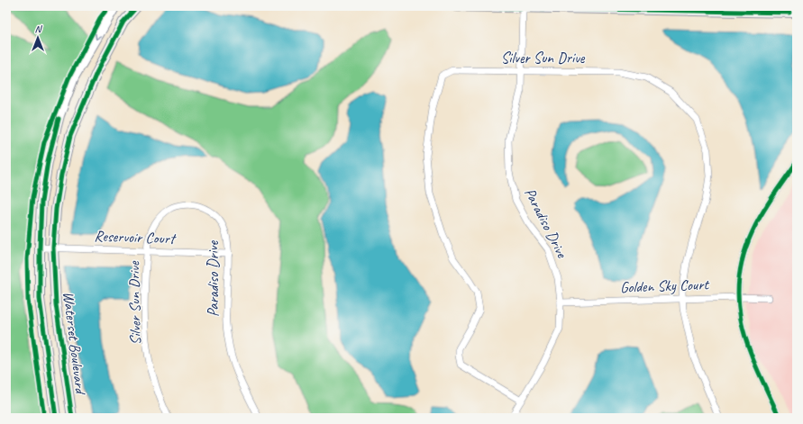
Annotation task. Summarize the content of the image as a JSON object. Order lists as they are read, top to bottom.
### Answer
{
  "streets": {
    "street": [
      "Silver Sun Drive",
      "Paradiso Drive",
      "Reservoir Court",
      "Golden Sky Court",
      "Waterset Boulevard"
    ]
  },
  "crossings": [
    ["Silver Sun Drive", "Paradiso Drive"],
    ["Silver Sun Drive", "Reservoir Court"],
    ["Silver Sun Drive", "Golden Sky Court"],
    ["Paradiso Drive", "Reservoir Court"],
    ["Paradiso Drive", "Golden Sky Court"],
    ["Reservoir Court", "Waterset Boulevard"]
  ],
  "north": "top"
}
